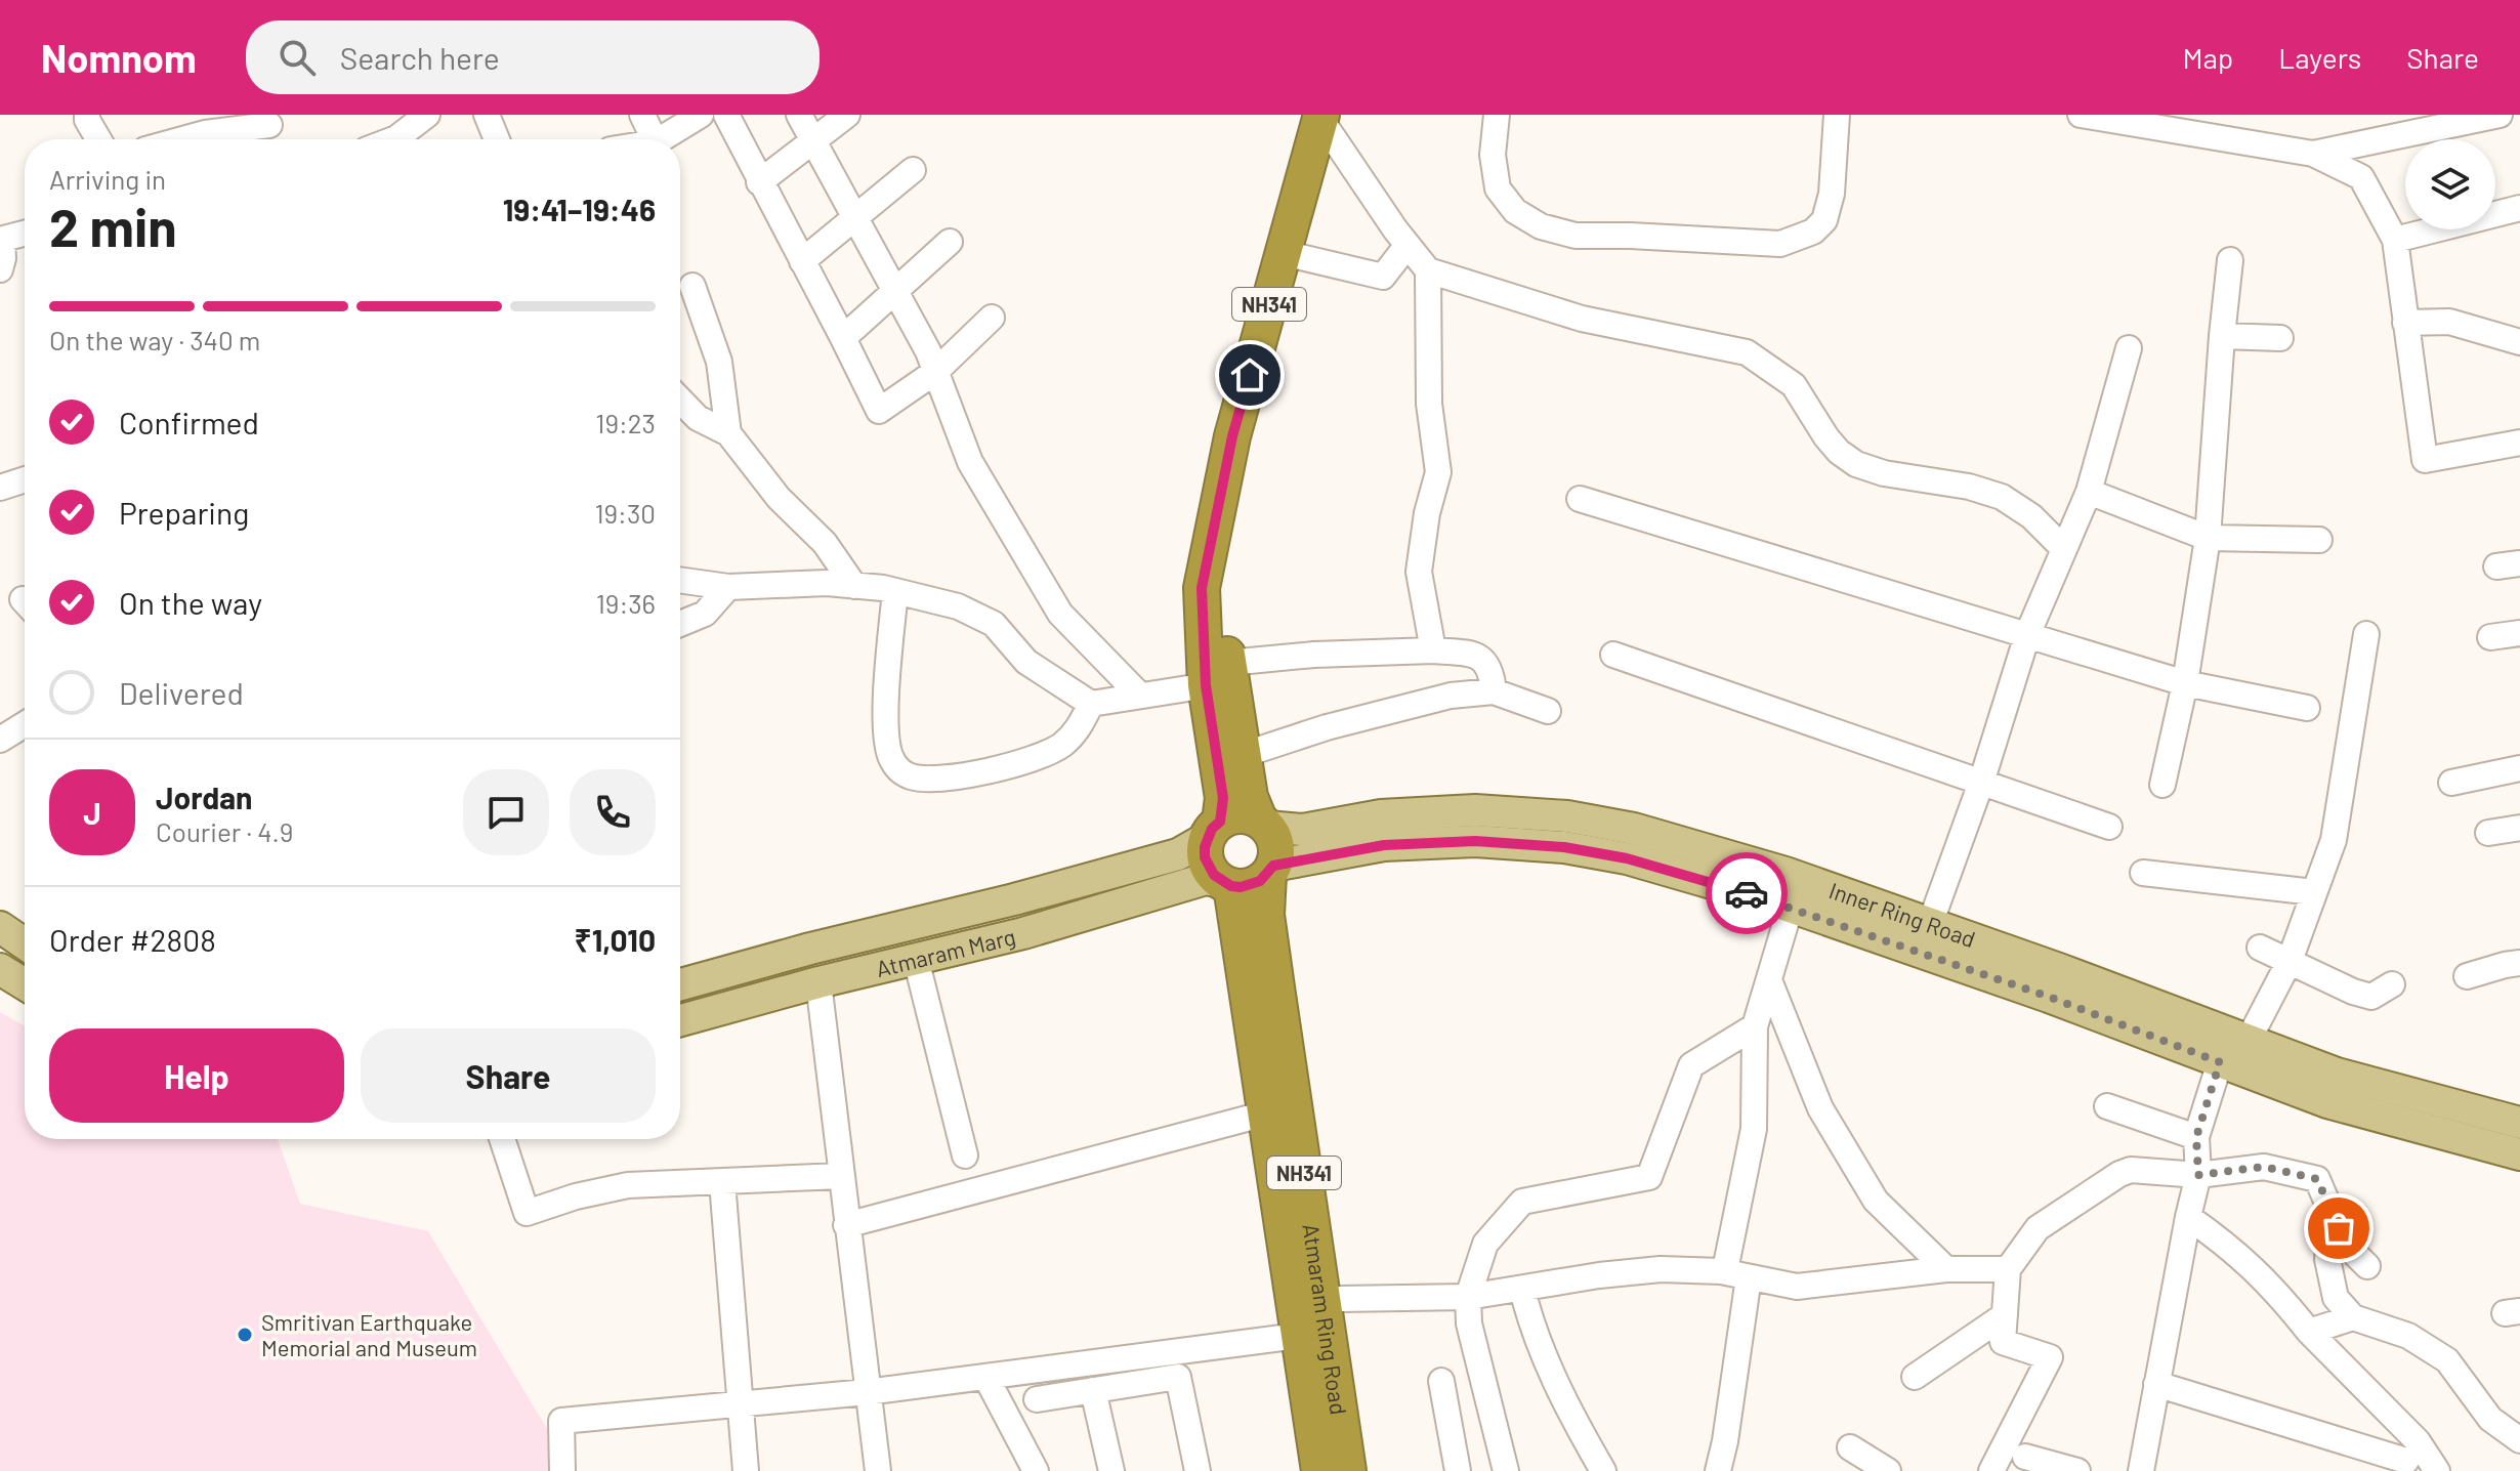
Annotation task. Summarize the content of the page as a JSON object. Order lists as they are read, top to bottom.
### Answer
{
  "streets": {
    "highway": ["NH341", "Atmaram Ring Road"],
    "main road": ["Inner Ring Road", "Atmaram Marg"]
  },
  "crossings": [
    ["NH341", "Inner Ring Road"],
    ["NH341", "Atmaram Marg"],
    ["NH341", "Atmaram Ring Road"],
    ["Inner Ring Road", "Atmaram Marg"],
    ["Inner Ring Road", "Atmaram Ring Road"],
    ["Atmaram Marg", "Atmaram Ring Road"]
  ],
  "places": ["Smritivan Earthquake Memorial and Museum"],
  "page": {
    "header": "Nomnom",
    "search": "Search here",
    "nav": ["Map", "Layers", "Share"],
    "heading": ["2 min", "Arriving in", "19:41–19:46"],
    "panel": [
      "Jordan",
      "Courier · 4.9",
      "Order #2808",
      "₹1,010"
    ],
    "bar": "On the way · 340 m",
    "list": [
      ["Confirmed", "19:23"],
      ["Preparing", "19:30"],
      ["On the way", "19:36"],
      "Delivered"
    ],
    "round": "J",
    "buttons": ["Help", "Share"]
  }
}
